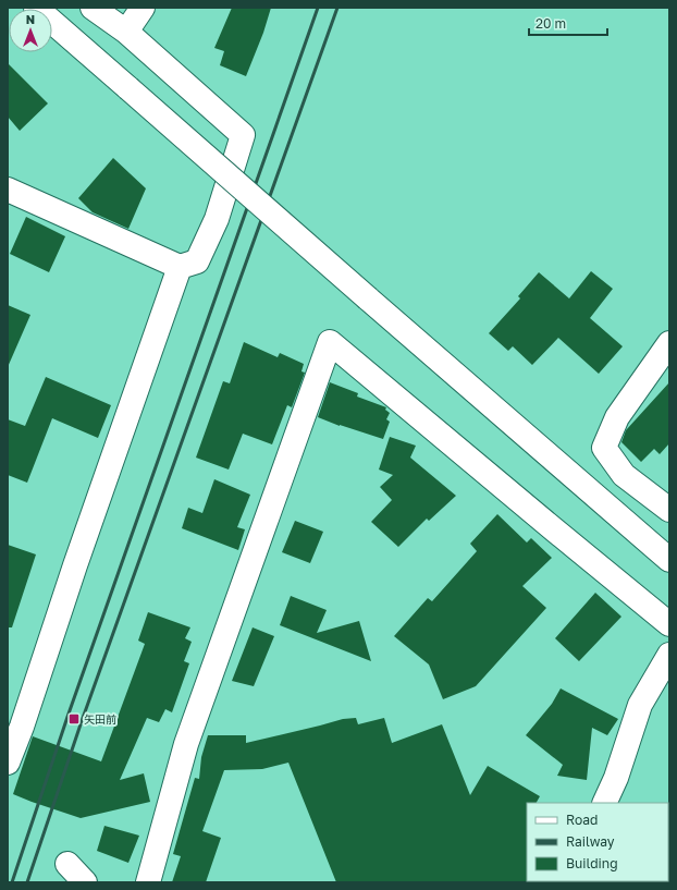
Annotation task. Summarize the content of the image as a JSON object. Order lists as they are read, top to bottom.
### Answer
{
  "places": {
    "transit": ["矢田前"]
  },
  "legend": ["Road", "Railway", "Building"],
  "scale_bar": "20 m",
  "north": "top"
}
